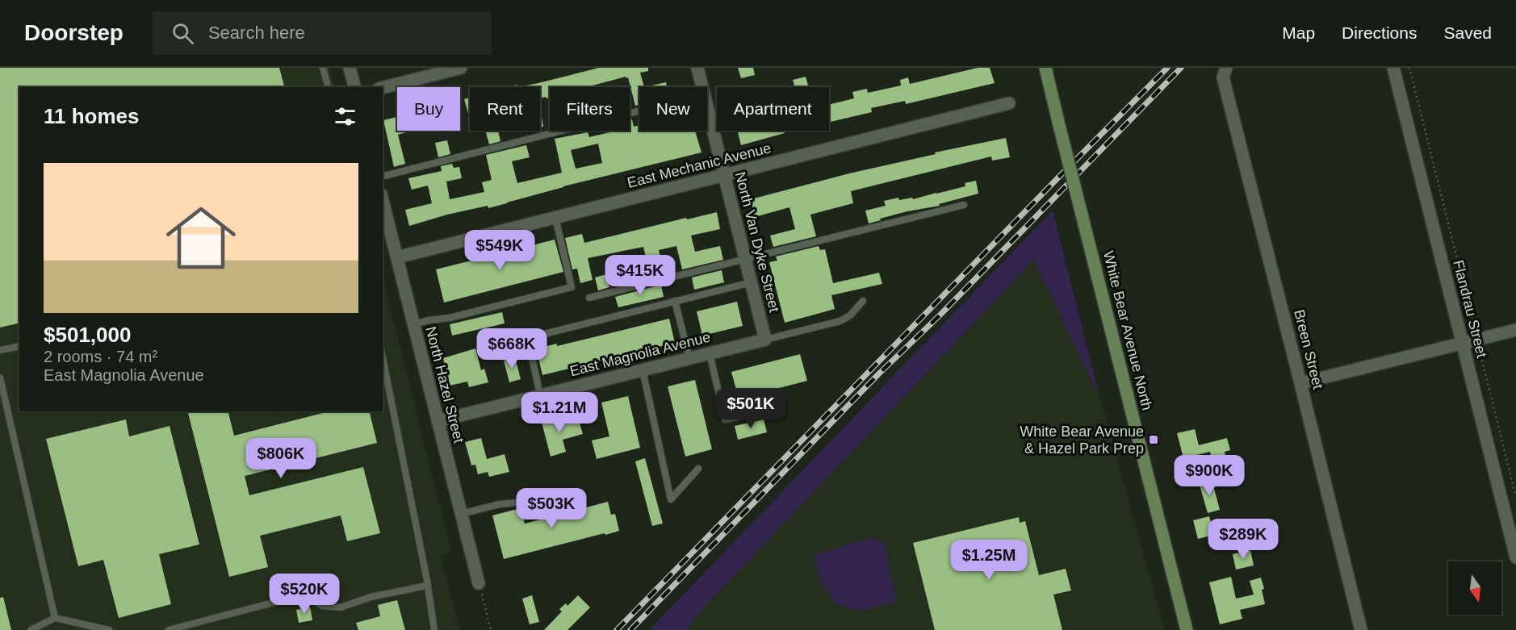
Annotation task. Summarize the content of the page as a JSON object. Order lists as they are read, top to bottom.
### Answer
{
  "streets": {
    "main road": ["White Bear Avenue North"],
    "street": [
      "East Mechanic Avenue",
      "North Van Dyke Street",
      "Flandrau Street",
      "Breen Street",
      "East Magnolia Avenue",
      "North Hazel Street"
    ]
  },
  "crossings": [
    ["East Mechanic Avenue", "North Van Dyke Street"],
    ["East Mechanic Avenue", "North Hazel Street"],
    ["North Van Dyke Street", "East Magnolia Avenue"],
    ["East Magnolia Avenue", "North Hazel Street"]
  ],
  "places": {
    "transit": ["White Bear Avenue & Hazel Park Prep"]
  },
  "north": "bottom",
  "page": {
    "header": "Doorstep",
    "search": "Search here",
    "nav": ["Map", "Directions", "Saved"],
    "chip": [
      "Buy",
      "Rent",
      "Filters",
      "New",
      "Apartment"
    ],
    "heading": "11 homes",
    "list": [
      {
        "name": "$501,000",
        "note": "2 rooms · 74 m² · East Magnolia Avenue"
      }
    ],
    "price": [
      "$549K",
      "$415K",
      "$668K",
      "$501K",
      "$1.21M",
      "$806K",
      "$900K",
      "$503K",
      "$289K",
      "$1.25M",
      "$520K"
    ]
  }
}
